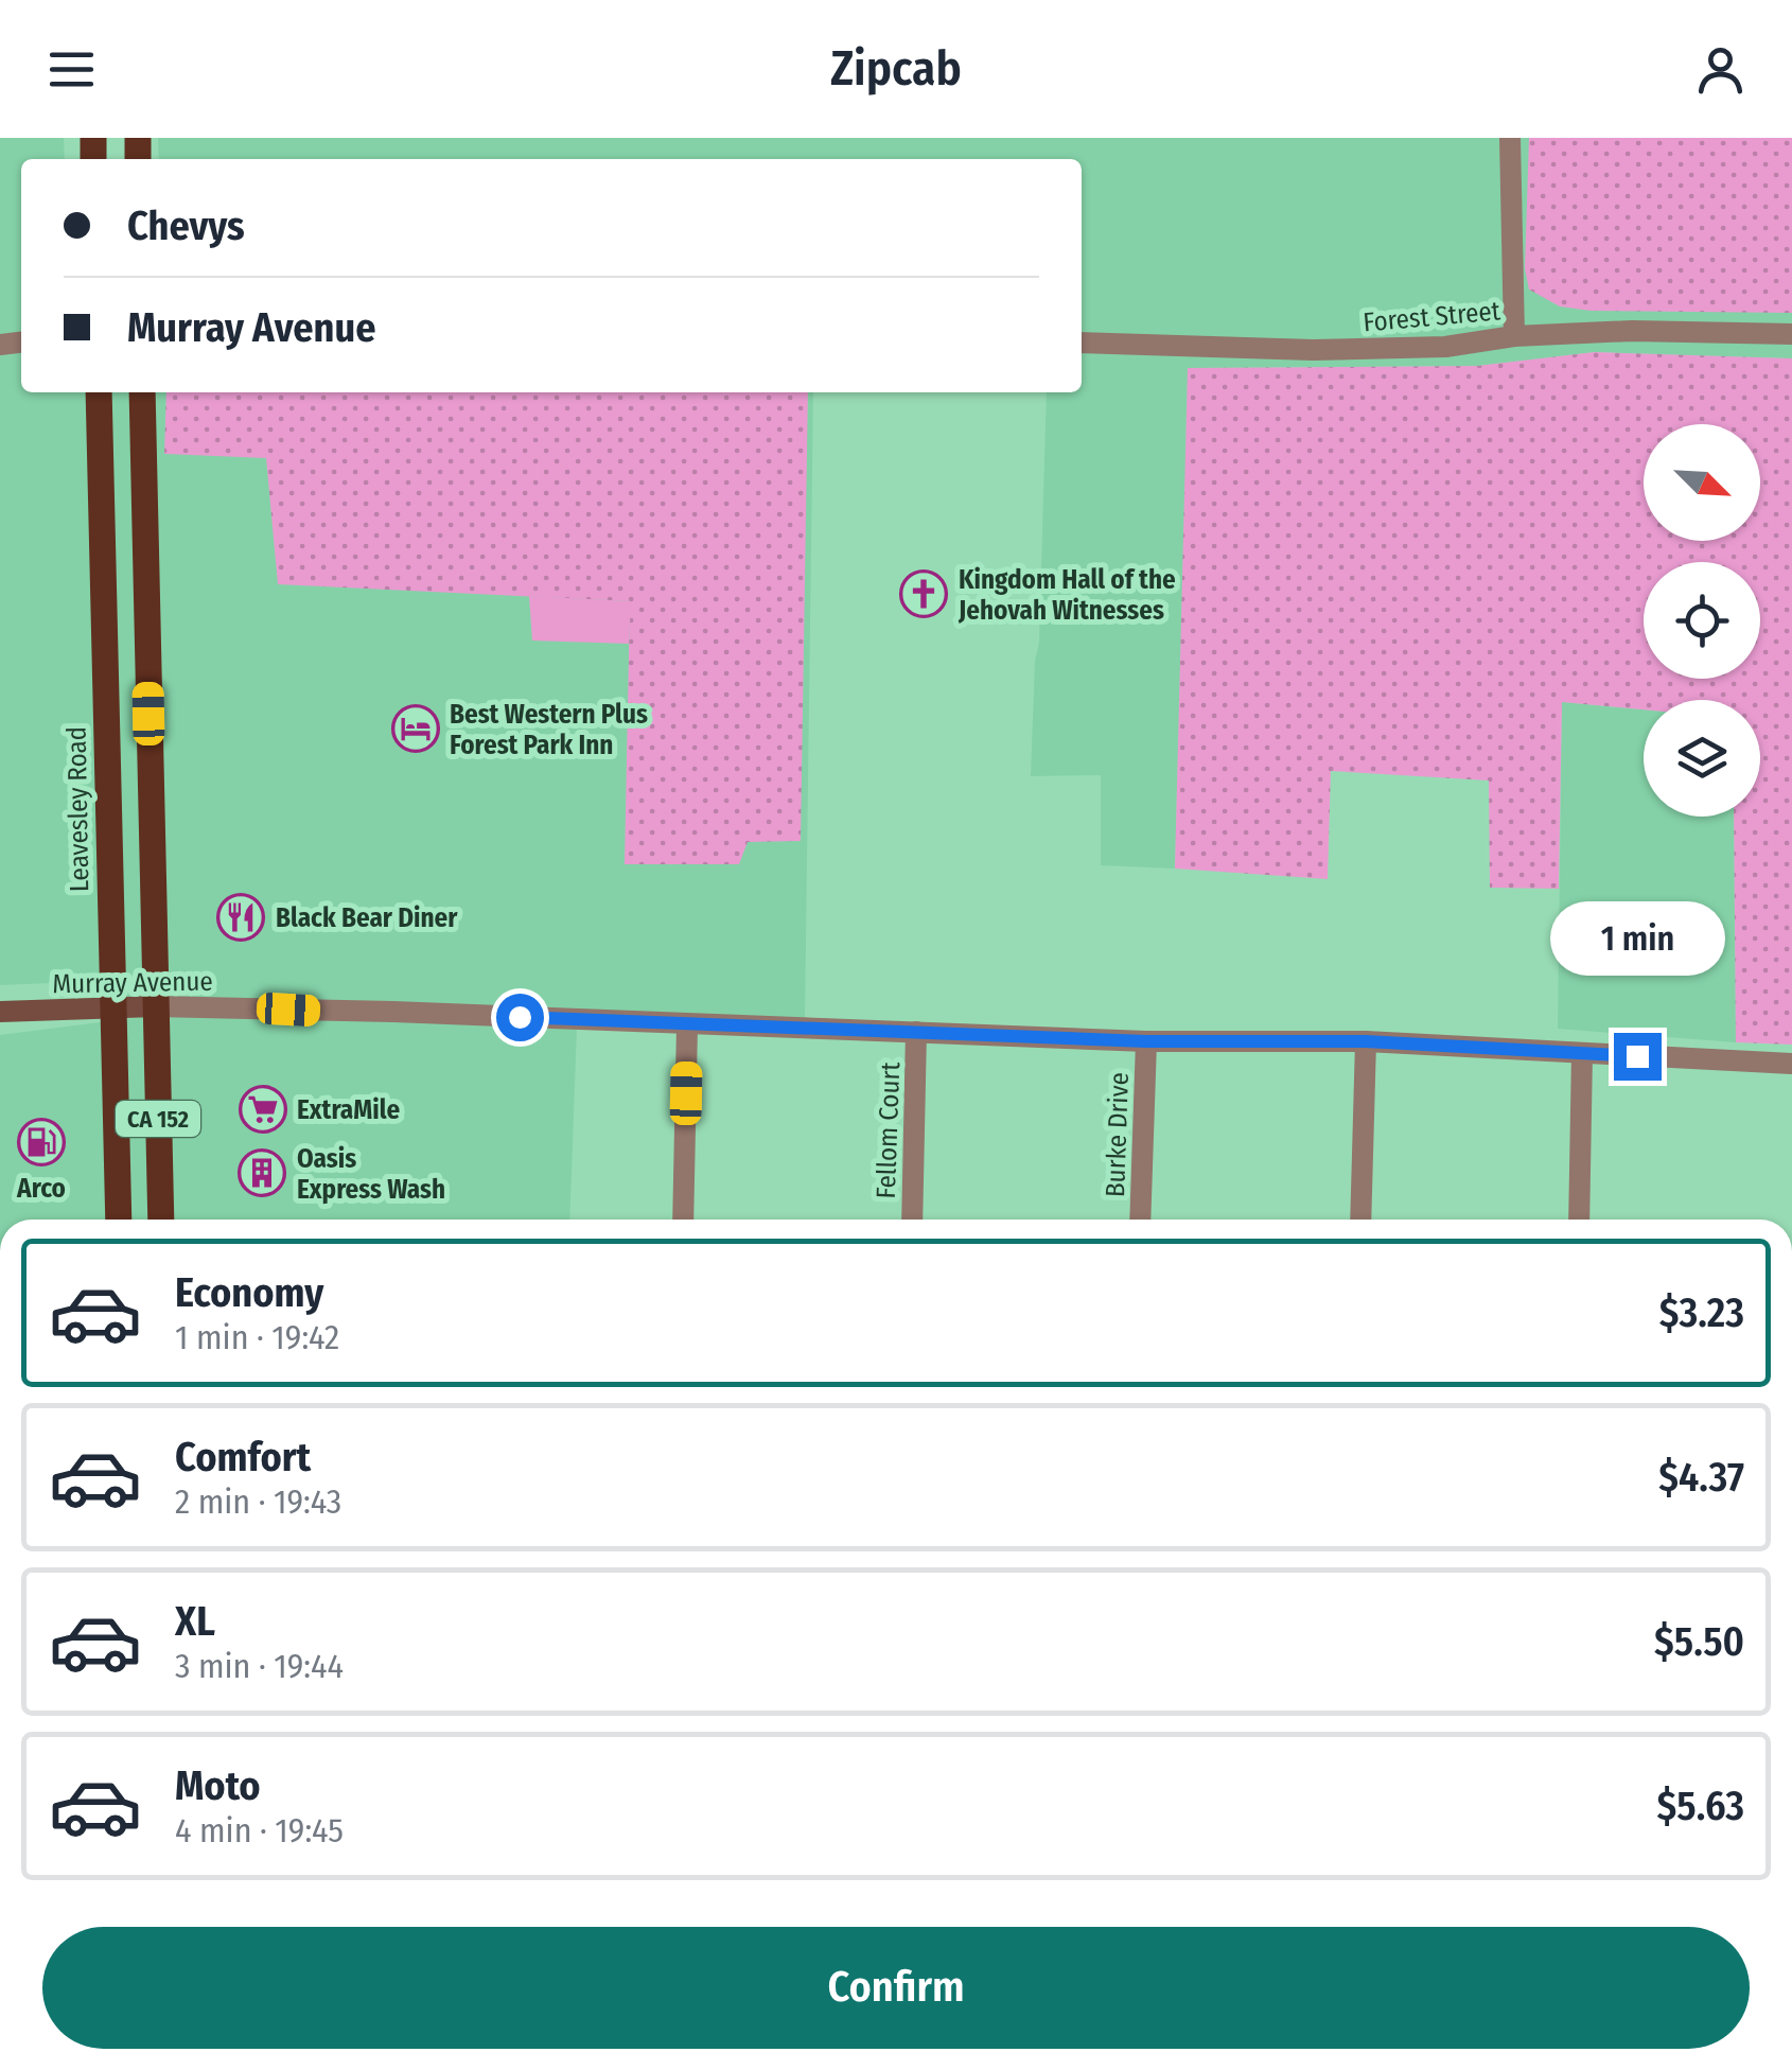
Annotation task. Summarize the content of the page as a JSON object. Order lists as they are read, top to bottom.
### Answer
{
  "streets": {
    "main road": ["Leavesley Road", "CA 152"],
    "street": [
      "Forest Street",
      "Murray Avenue",
      "Fellom Court",
      "Burke Drive"
    ]
  },
  "crossings": [
    ["Leavesley Road", "Murray Avenue"],
    ["Murray Avenue", "CA 152"],
    ["Murray Avenue", "Fellom Court"],
    ["Murray Avenue", "Burke Drive"]
  ],
  "places": {
    "church": ["Kingdom Hall of the Jehovah Witnesses"],
    "hotel": ["Best Western Plus Forest Park Inn"],
    "restaurant": ["Black Bear Diner"],
    "supermarket": ["ExtraMile"],
    "fuel station": ["Arco"],
    "building": ["Oasis Express Wash"]
  },
  "north": "bottom right",
  "page": {
    "header": "Zipcab",
    "banner": ["Chevys", "Murray Avenue"],
    "bubble": "1 min",
    "list": [
      {
        "name": "Economy",
        "note": "1 min · 19:42",
        "value": "$3.23"
      },
      {
        "name": "Comfort",
        "note": "2 min · 19:43",
        "value": "$4.37"
      },
      {
        "name": "XL",
        "note": "3 min · 19:44",
        "value": "$5.50"
      },
      {
        "name": "Moto",
        "note": "4 min · 19:45",
        "value": "$5.63"
      }
    ],
    "buttons": "Confirm"
  }
}
